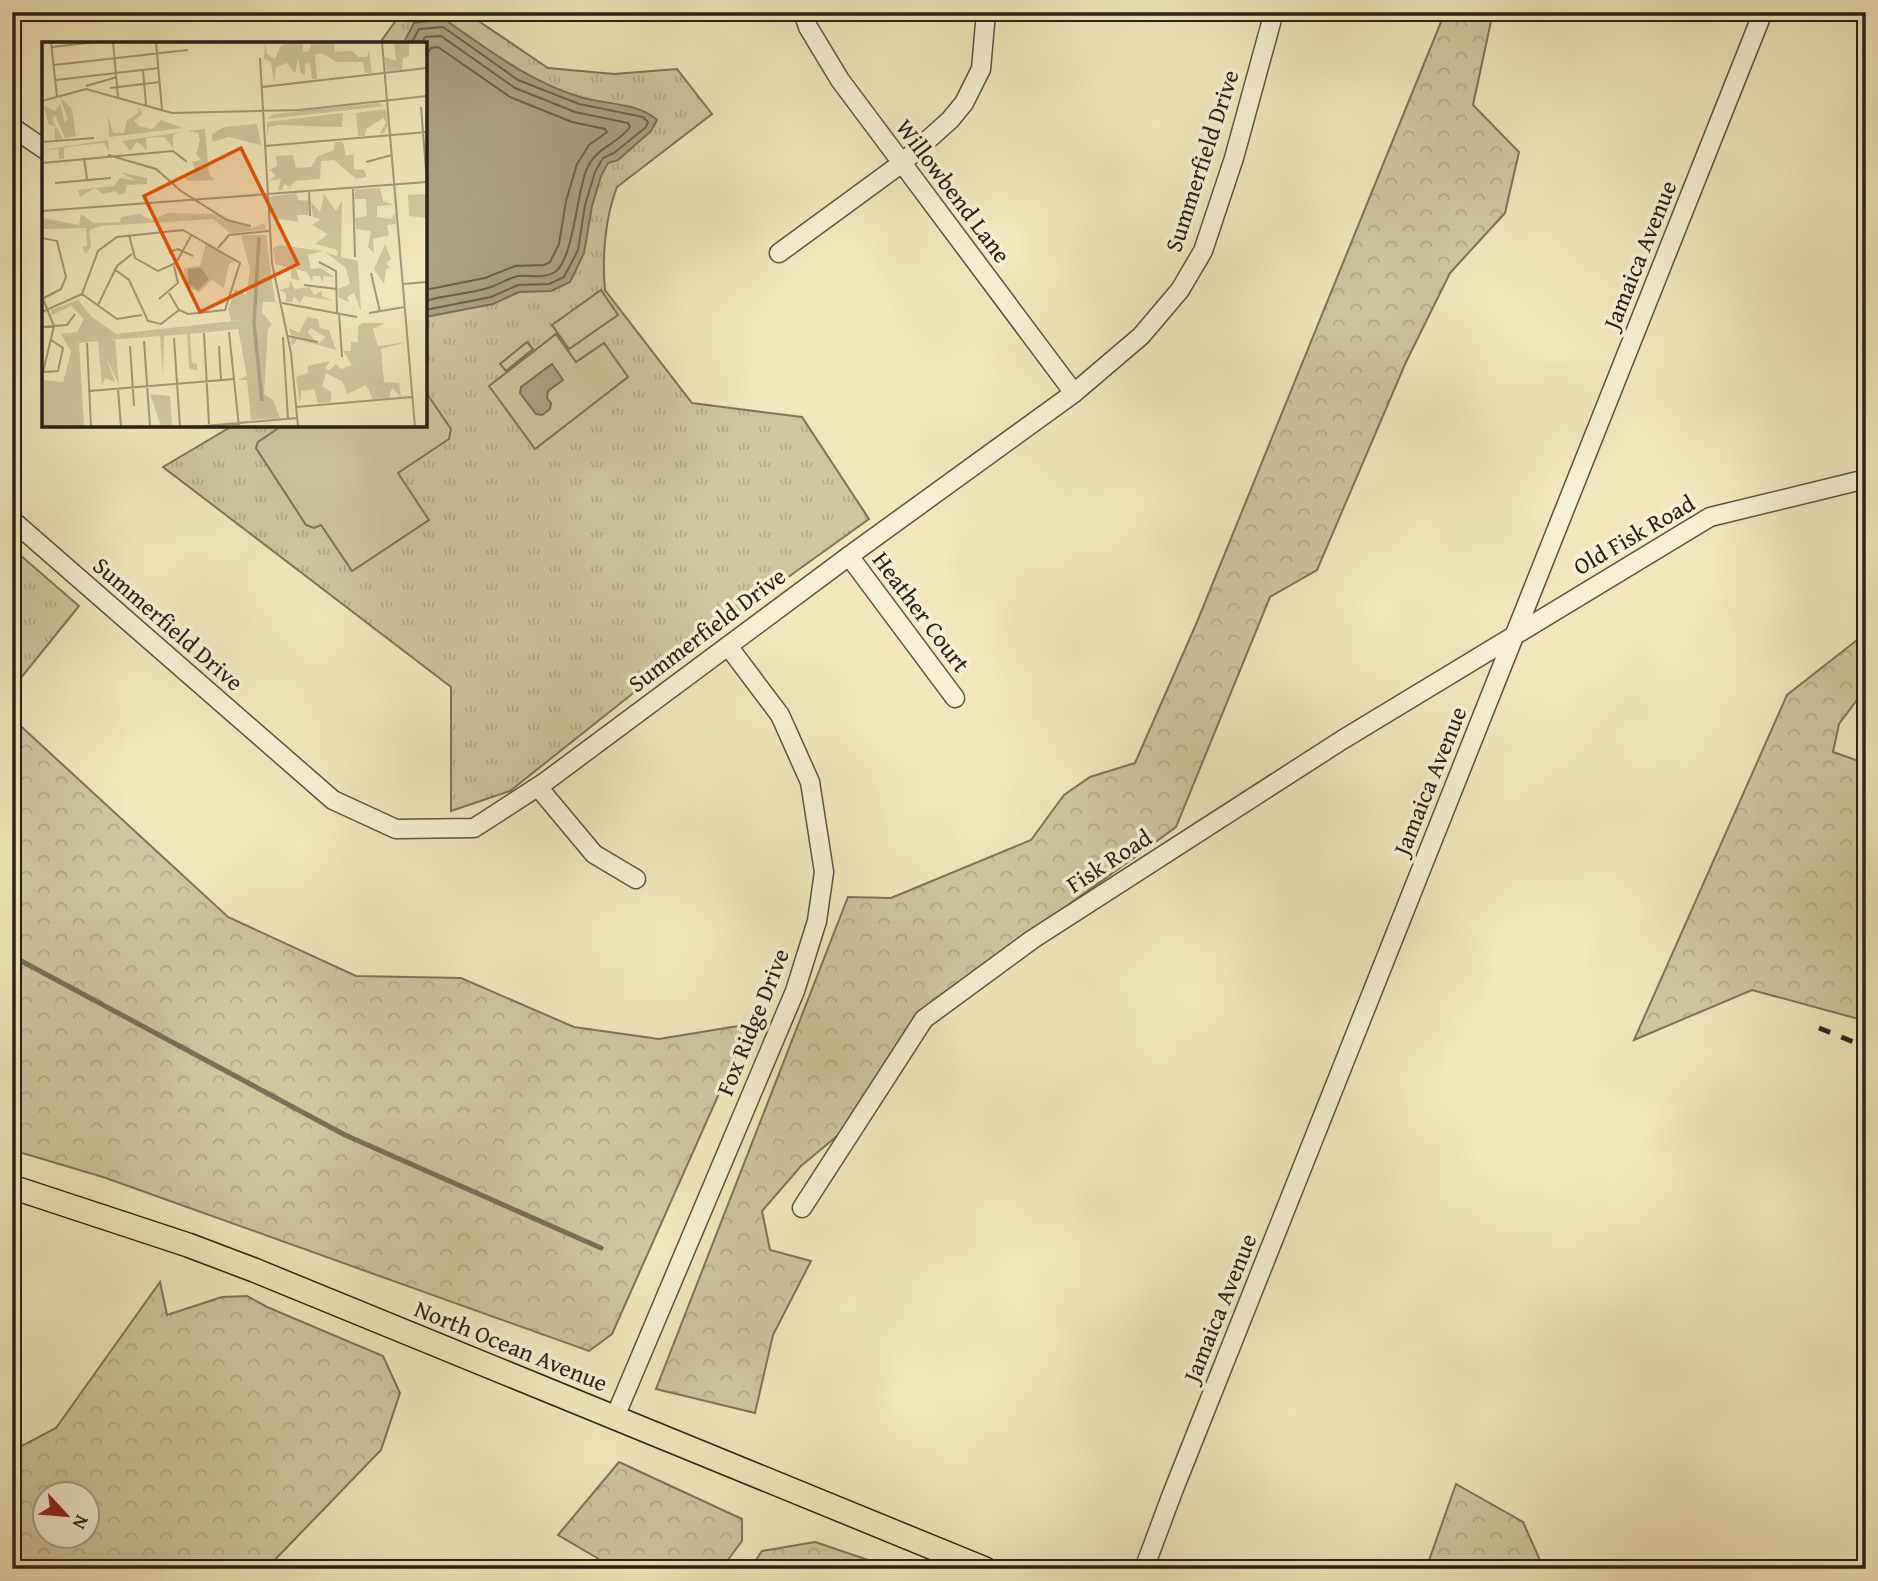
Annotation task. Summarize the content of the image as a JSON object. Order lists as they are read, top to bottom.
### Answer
{
  "streets": {
    "main road": ["North Ocean Avenue"],
    "street": [
      "Summerfield Drive",
      "Willowbend Lane",
      "Jamaica Avenue",
      "Old Fisk Road",
      "Heather Court",
      "Fisk Road",
      "Fox Ridge Drive"
    ]
  },
  "crossings": [
    ["Summerfield Drive", "Willowbend Lane"],
    ["Summerfield Drive", "Heather Court"],
    ["Summerfield Drive", "Fox Ridge Drive"],
    ["Jamaica Avenue", "Old Fisk Road"],
    ["Jamaica Avenue", "Fisk Road"],
    ["Old Fisk Road", "Fisk Road"],
    ["Fox Ridge Drive", "North Ocean Avenue"]
  ],
  "north": "bottom right"
}
